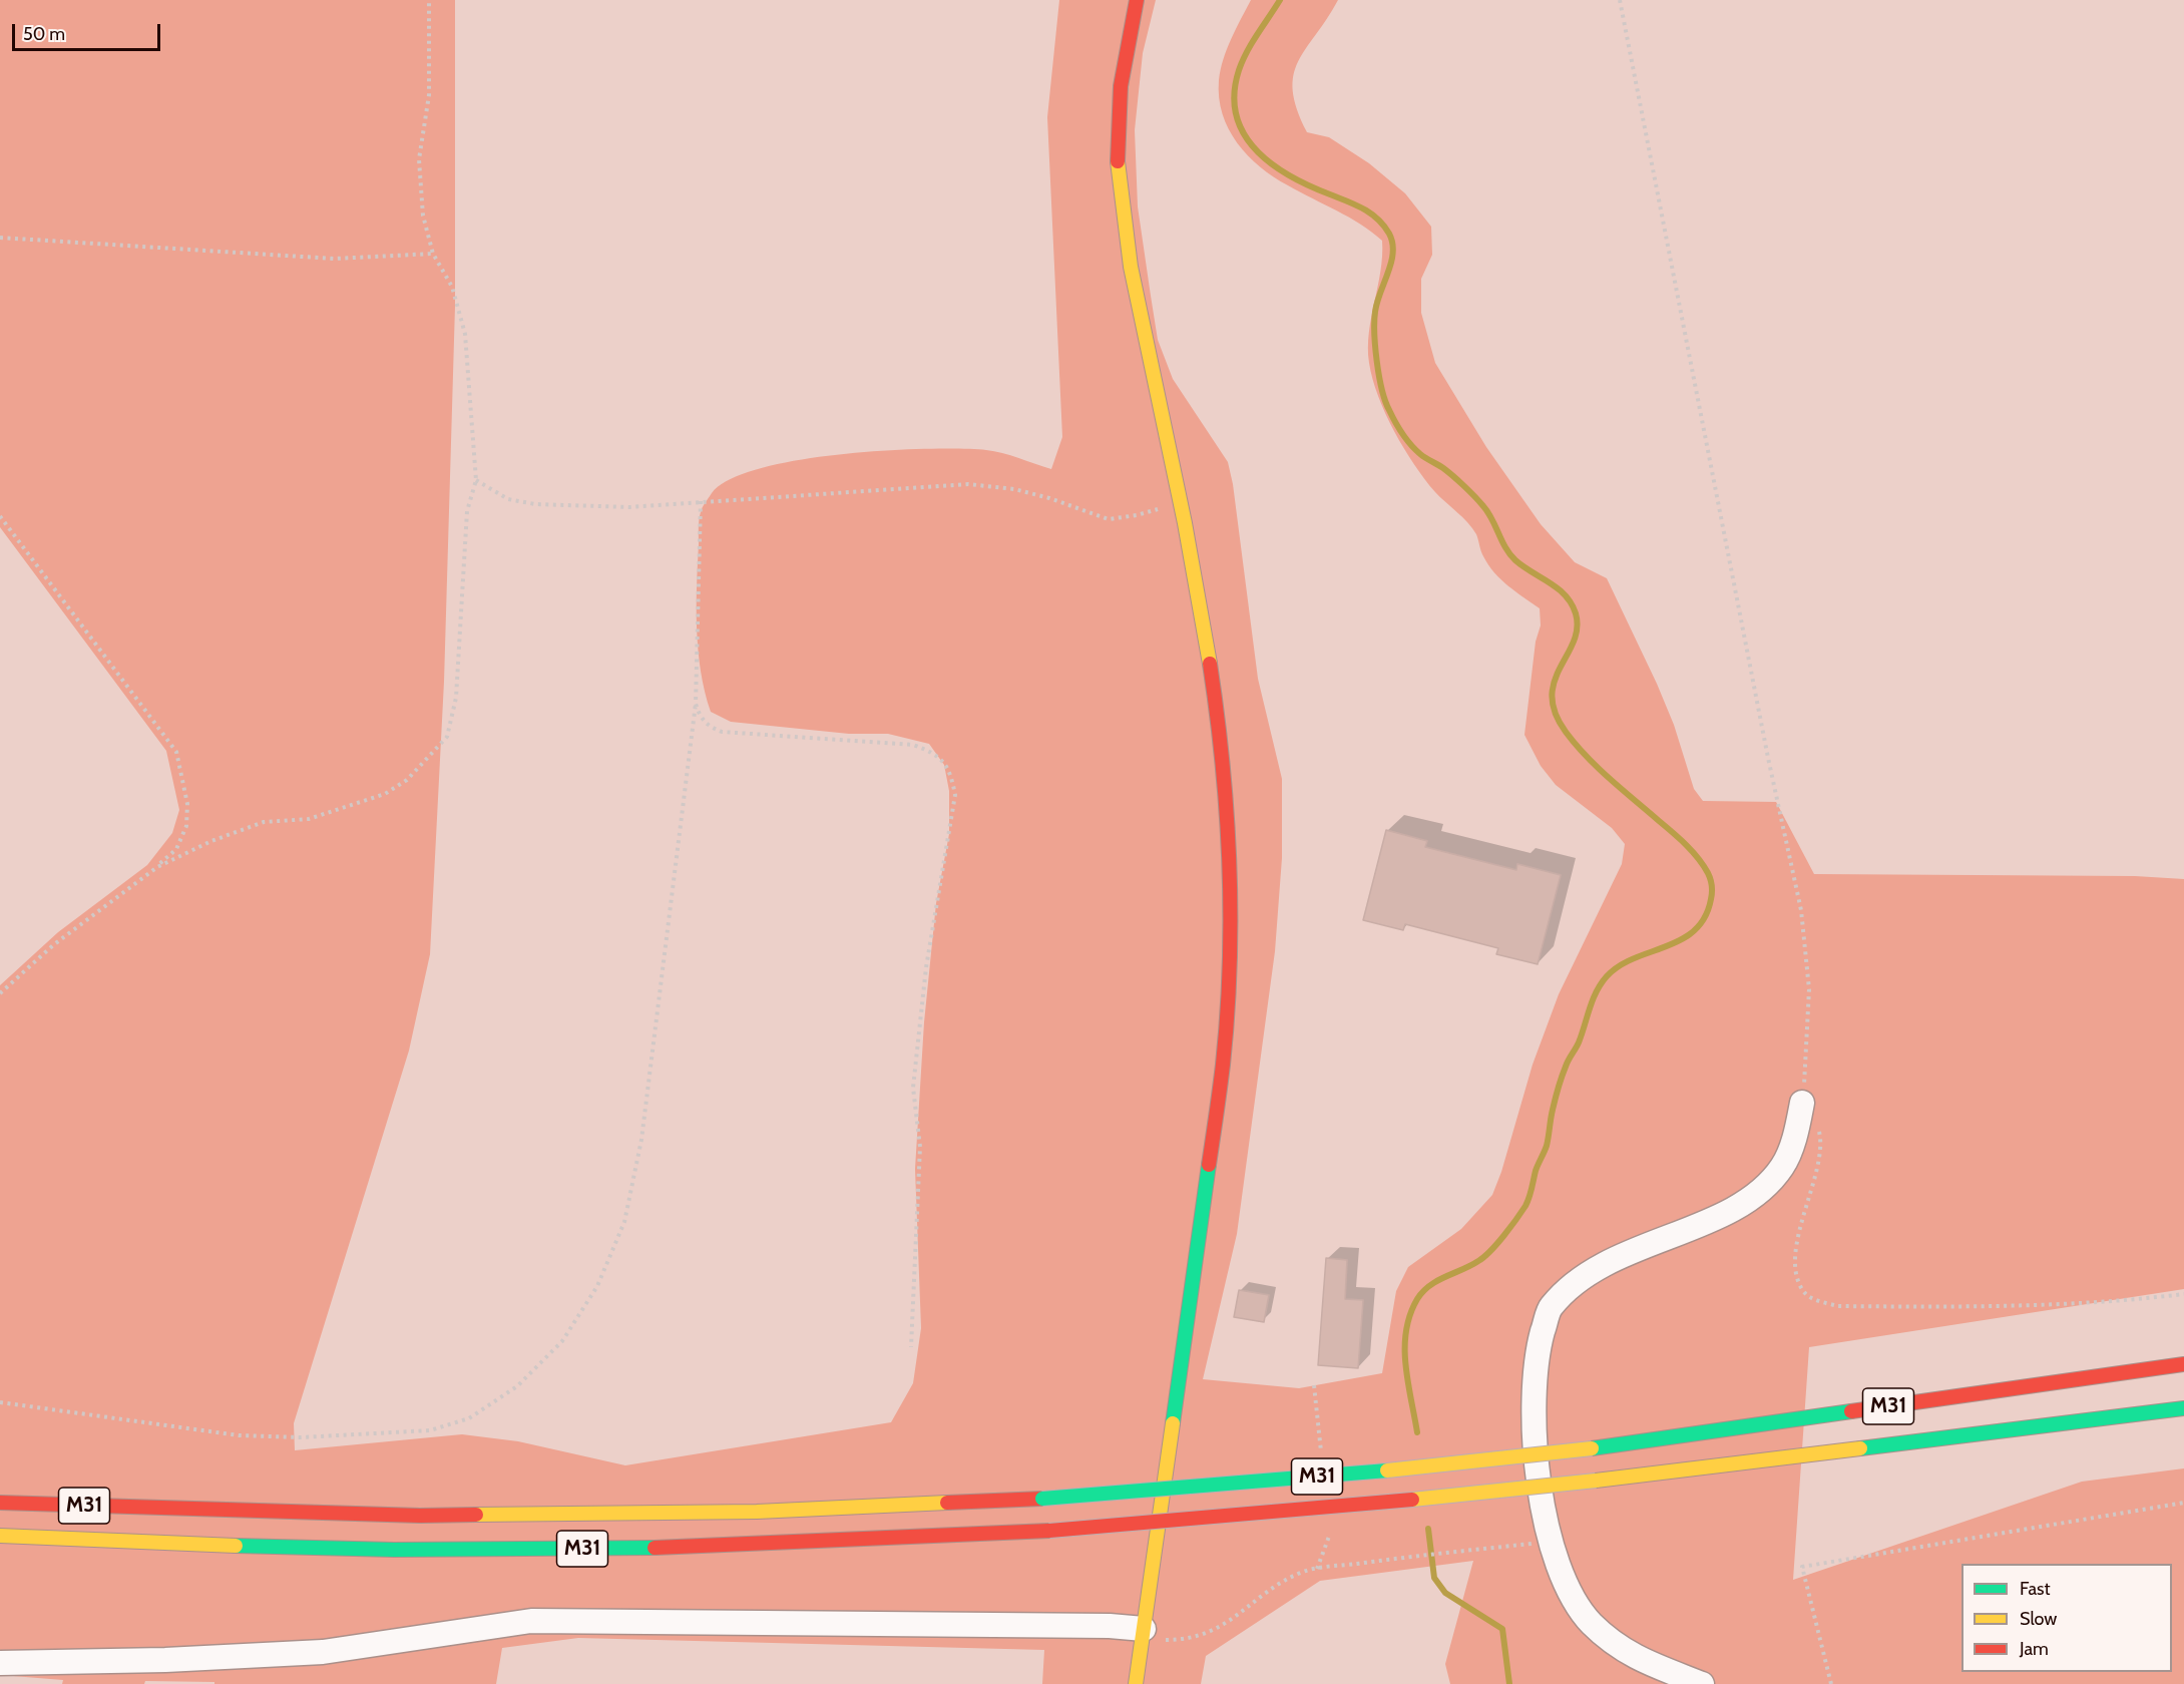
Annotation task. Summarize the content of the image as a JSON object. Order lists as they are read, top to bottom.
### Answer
{
  "streets": {
    "main road": ["M31"]
  },
  "legend": ["Fast", "Slow", "Jam"],
  "scale_bar": "50 m"
}
